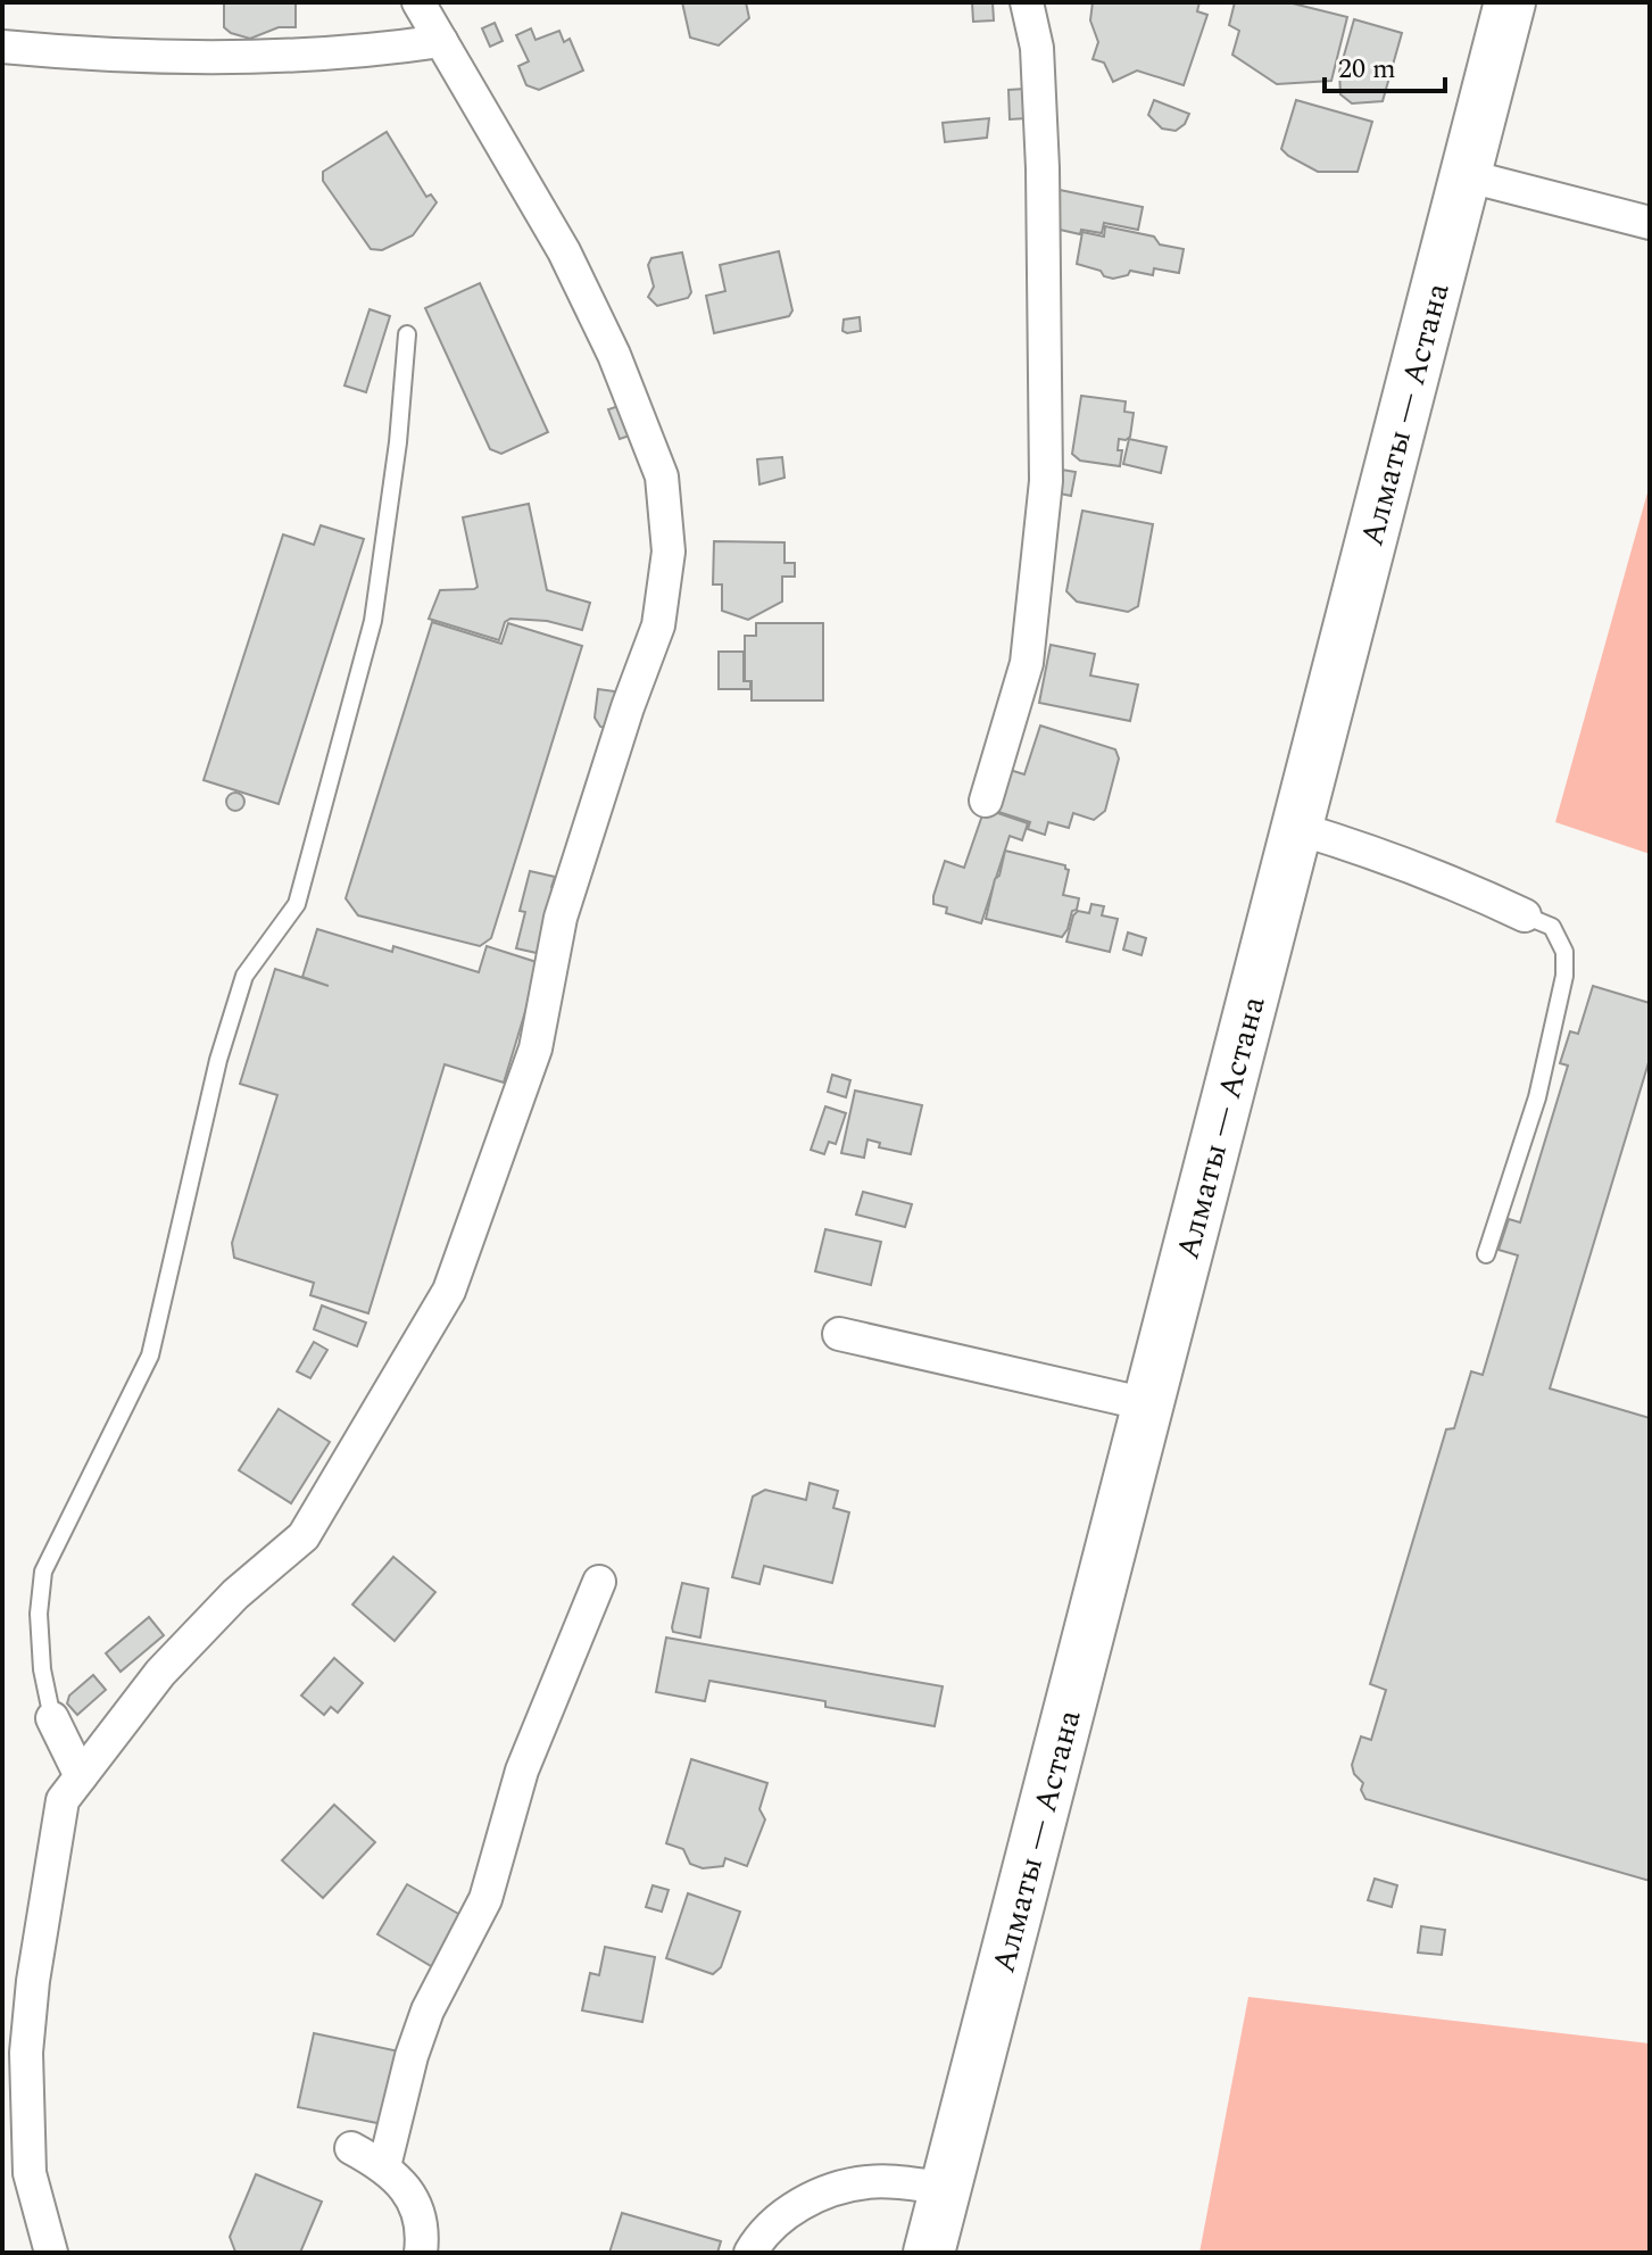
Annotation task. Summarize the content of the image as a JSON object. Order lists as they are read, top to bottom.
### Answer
{
  "streets": {
    "highway": ["Алматы — Астана"]
  },
  "scale_bar": "20 m"
}
